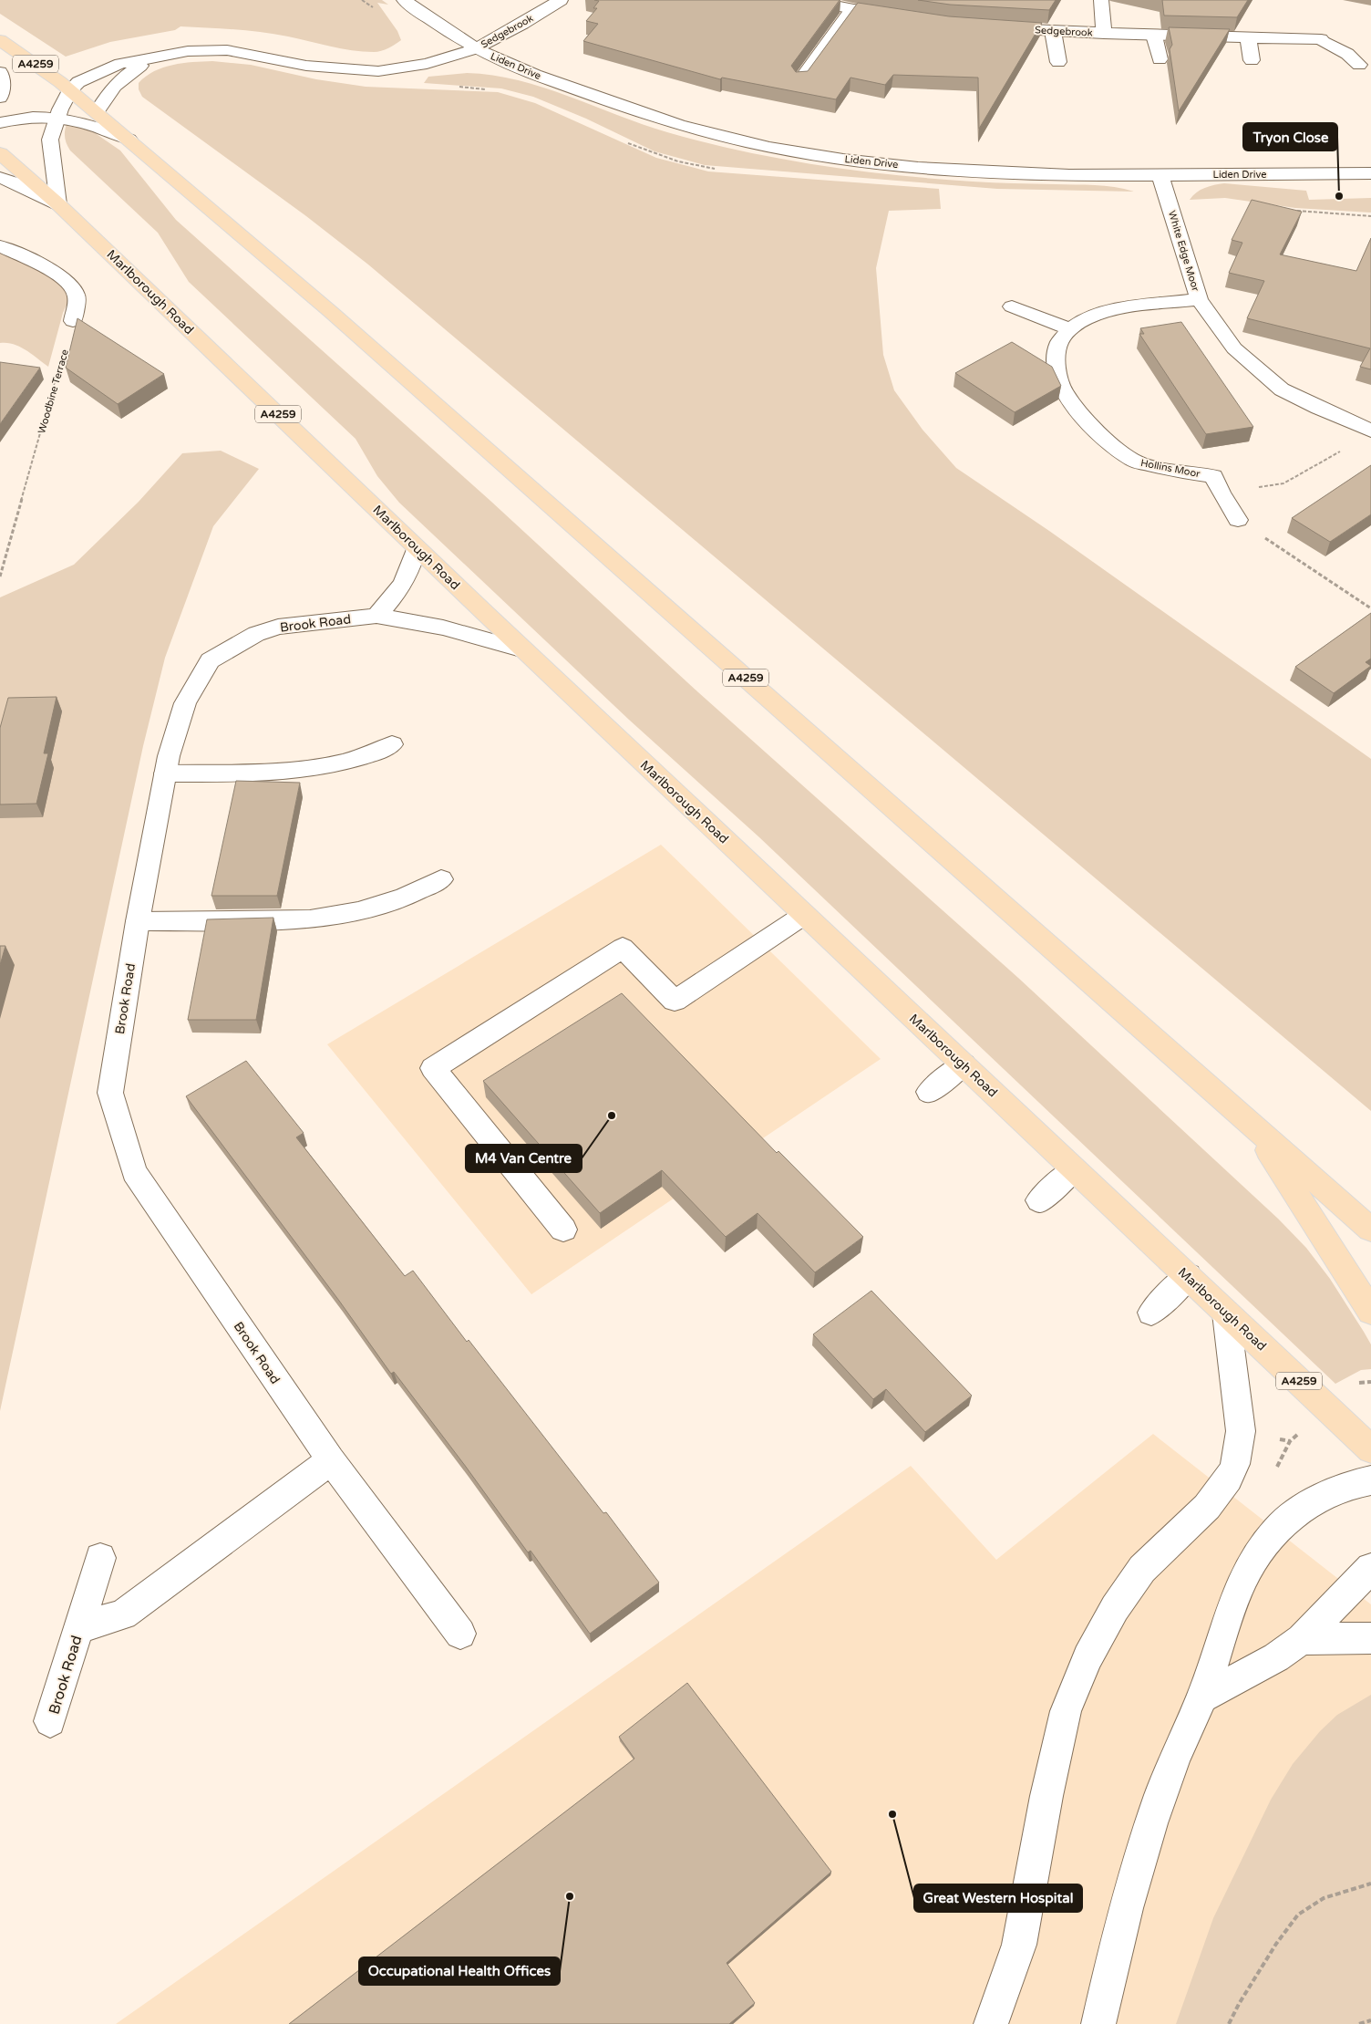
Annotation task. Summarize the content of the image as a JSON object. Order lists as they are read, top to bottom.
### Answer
{
  "streets": {
    "main road": ["A4259", "Marlborough Road"],
    "street": [
      "Sedgebrook",
      "Liden Drive",
      "White Edge Moor",
      "Hollins Moor",
      "Brook Road"
    ],
    "path": ["Woodbine Terrace"]
  },
  "crossings": [
    ["Sedgebrook", "A4259"],
    ["Sedgebrook", "Liden Drive"],
    ["Liden Drive", "White Edge Moor"],
    ["White Edge Moor", "Hollins Moor"],
    ["Marlborough Road", "Brook Road"]
  ],
  "places": [
    "Tryon Close",
    "M4 Van Centre",
    "Great Western Hospital",
    "Occupational Health Offices"
  ]
}
